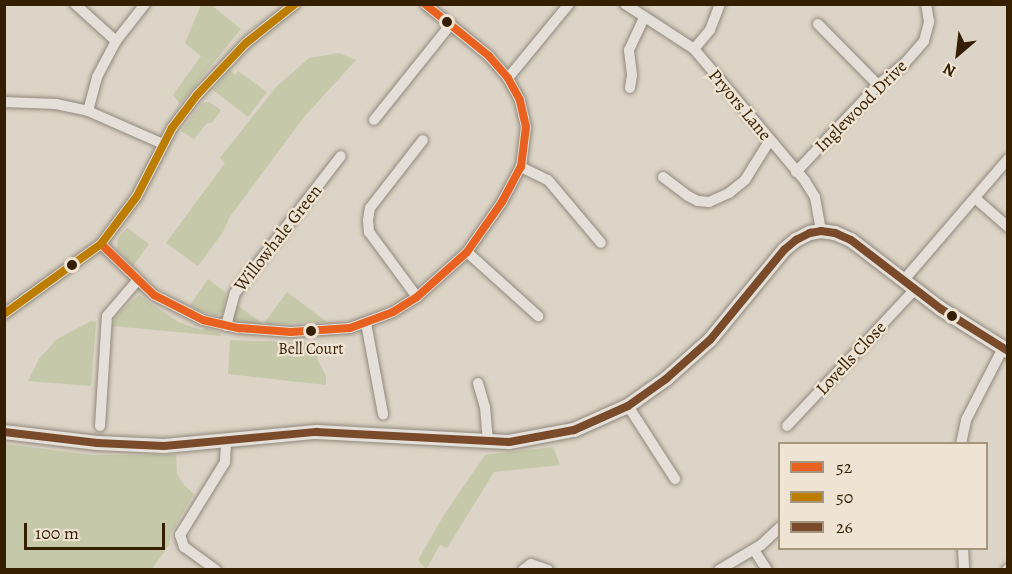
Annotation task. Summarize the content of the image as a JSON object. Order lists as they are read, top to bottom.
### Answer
{
  "streets": {
    "street": [
      "Pryors Lane",
      "Inglewood Drive",
      "Willowhale Green",
      "Lovells Close"
    ]
  },
  "crossings": [
    ["Pryors Lane", "Inglewood Drive"]
  ],
  "places": ["Bell Court"],
  "lines": ["transit line 52", "transit line 50", "transit line 26"],
  "legend": ["52", "50", "26"],
  "scale_bar": "100 m",
  "north": "bottom left"
}
